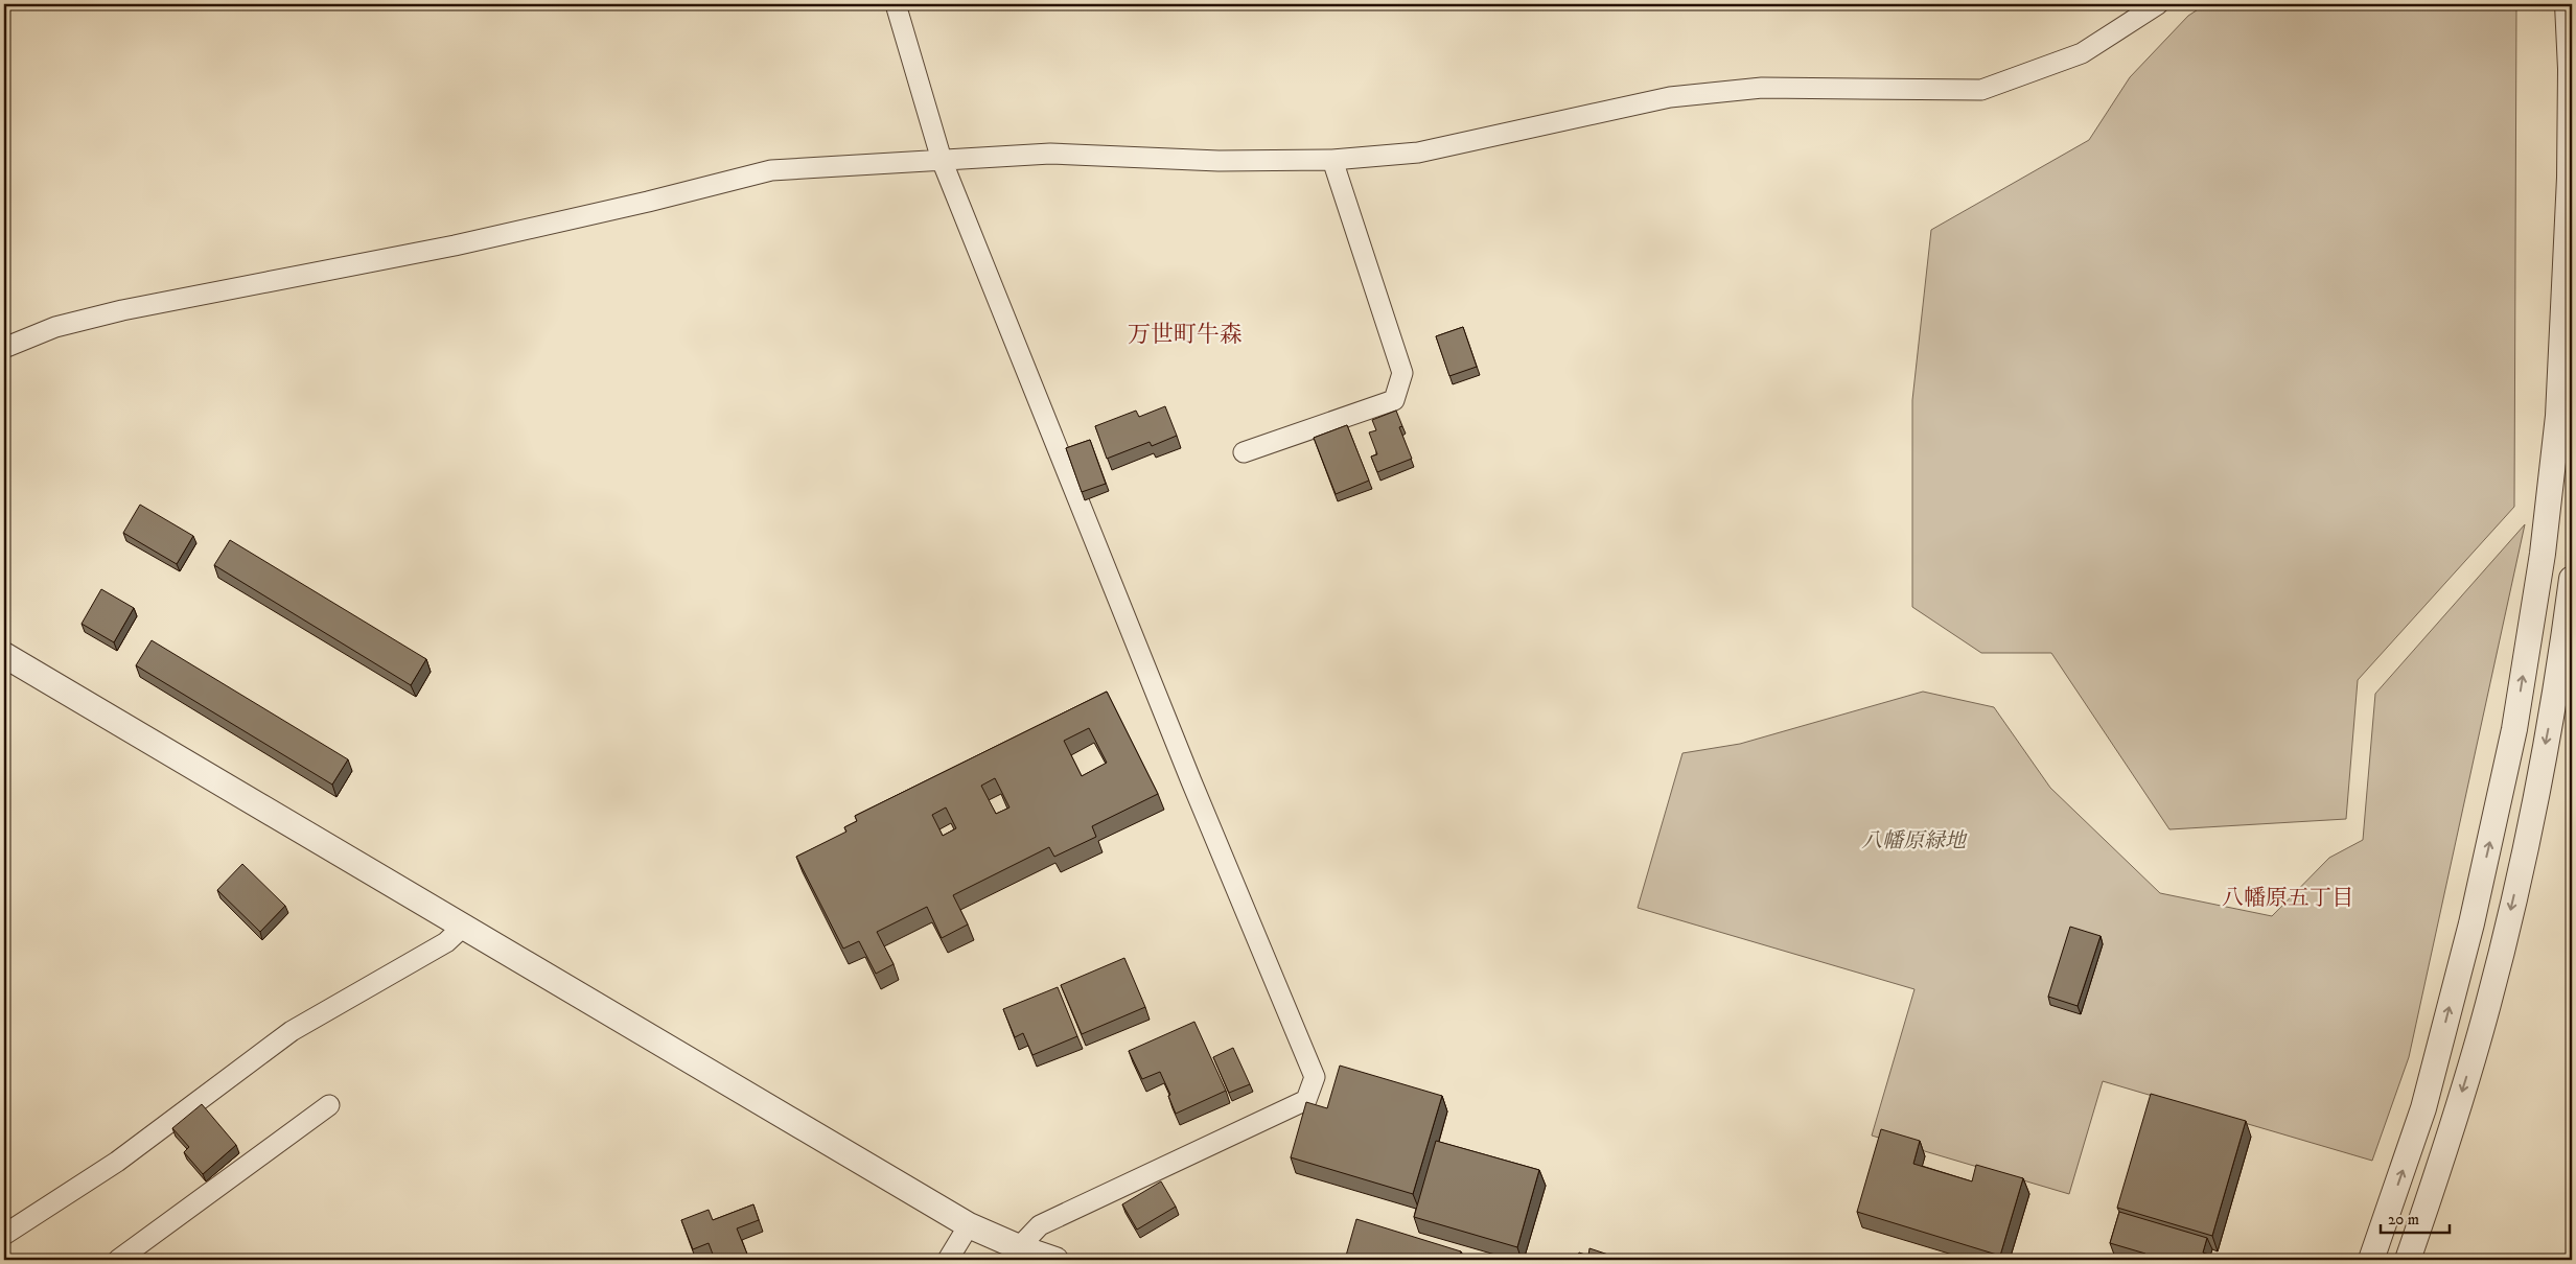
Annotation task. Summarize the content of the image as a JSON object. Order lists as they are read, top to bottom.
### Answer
{
  "districts": ["万世町牛森", "八幡原五丁目"],
  "parks": ["八幡原緑地"],
  "scale_bar": "20 m"
}
